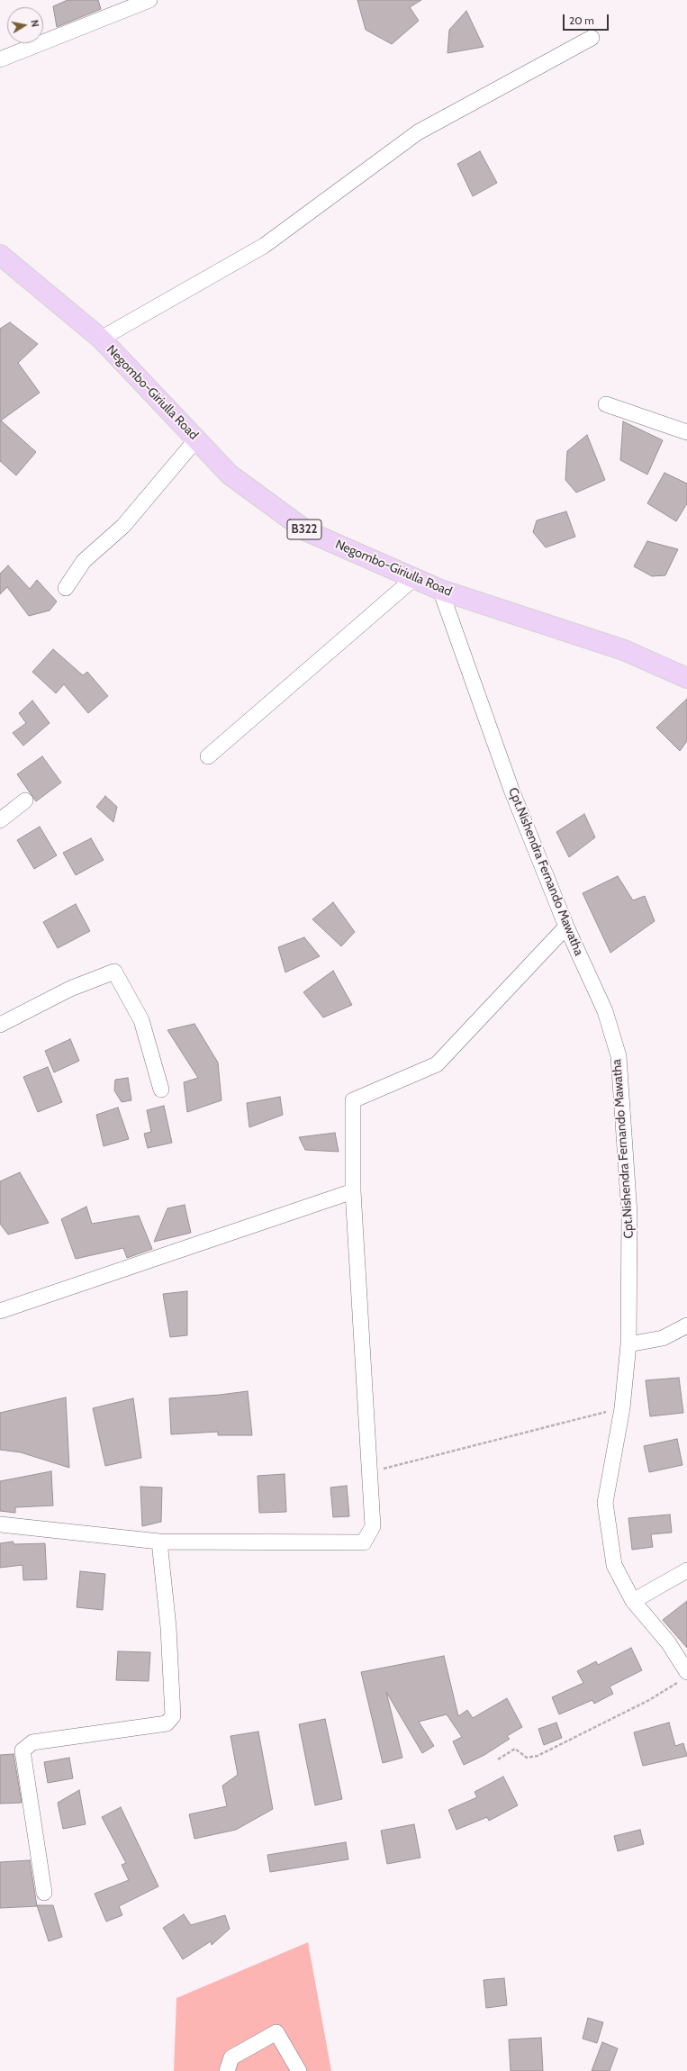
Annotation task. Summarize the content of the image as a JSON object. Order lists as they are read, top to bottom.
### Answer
{
  "streets": {
    "main road": ["Negombo-Giriulla Road", "B322"],
    "street": ["Cpt.Nishendra Fernando Mawatha"]
  },
  "crossings": [
    ["Negombo-Giriulla Road", "Cpt.Nishendra Fernando Mawatha"]
  ],
  "scale_bar": "20 m",
  "north": "right"
}
